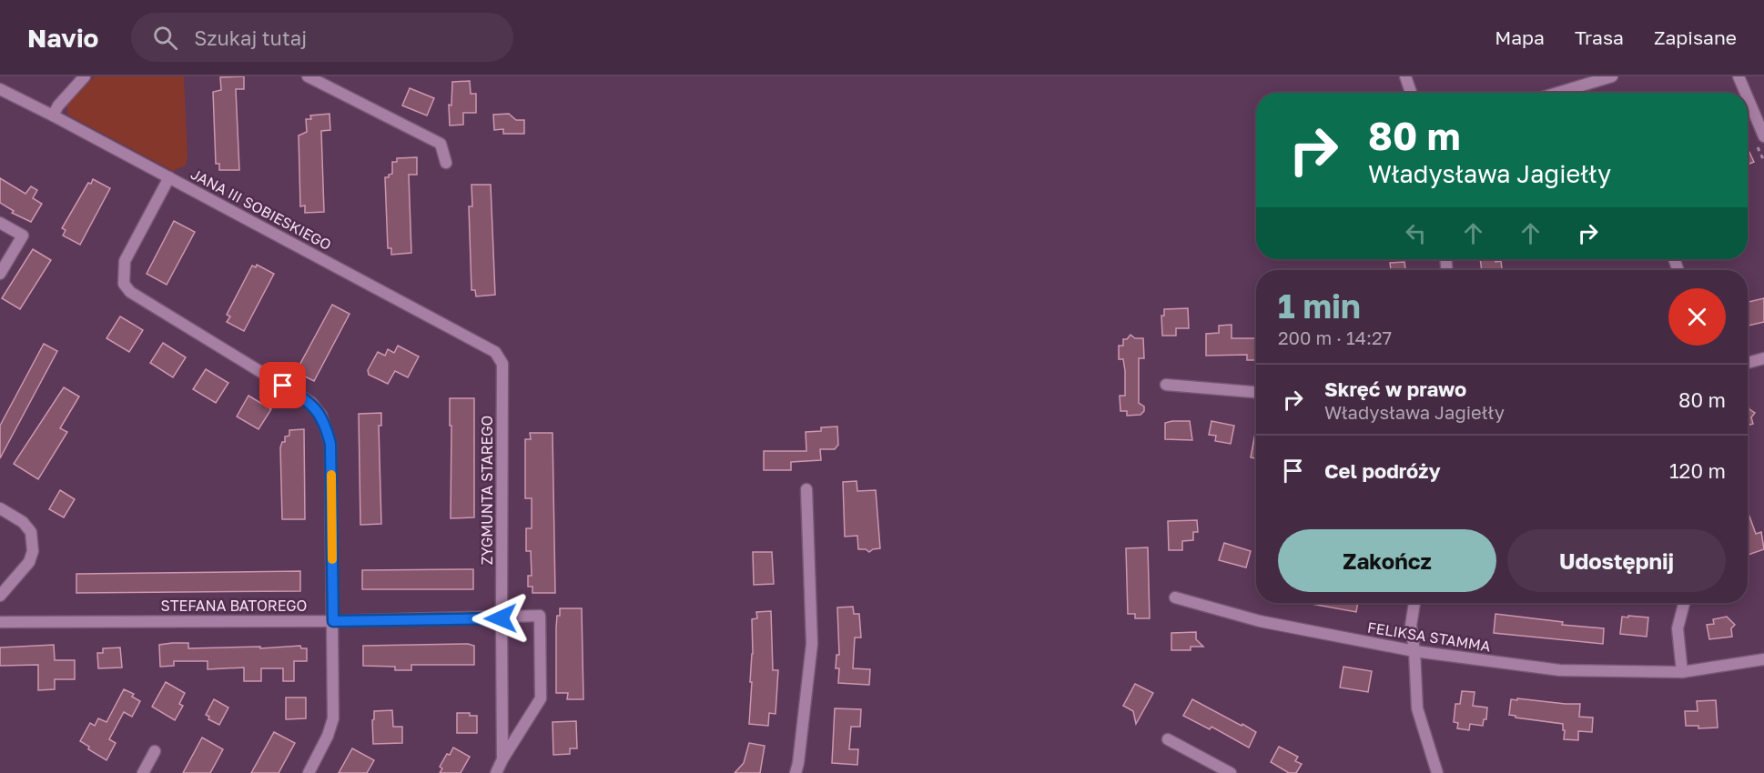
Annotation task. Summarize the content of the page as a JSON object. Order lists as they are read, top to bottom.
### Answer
{
  "streets": {
    "street": [
      "JANA III SOBIESKIEGO",
      "ZYGMUNTA STAREGO",
      "STEFANA BATOREGO",
      "FELIKSA STAMMA"
    ]
  },
  "crossings": [
    ["JANA III SOBIESKIEGO", "ZYGMUNTA STAREGO"],
    ["ZYGMUNTA STAREGO", "STEFANA BATOREGO"]
  ],
  "page": {
    "header": "Navio",
    "search": "Szukaj tutaj",
    "nav": ["Mapa", "Trasa", "Zapisane"],
    "turn": ["80 m", "Władysława Jagiełły"],
    "heading": ["1 min", "200 m · 14:27"],
    "list": [
      {
        "name": "Skręć w prawo",
        "note": "Władysława Jagiełły",
        "value": "80 m"
      },
      {
        "name": "Cel podróży",
        "value": "120 m"
      }
    ],
    "buttons": ["Zakończ", "Udostępnij"]
  }
}
